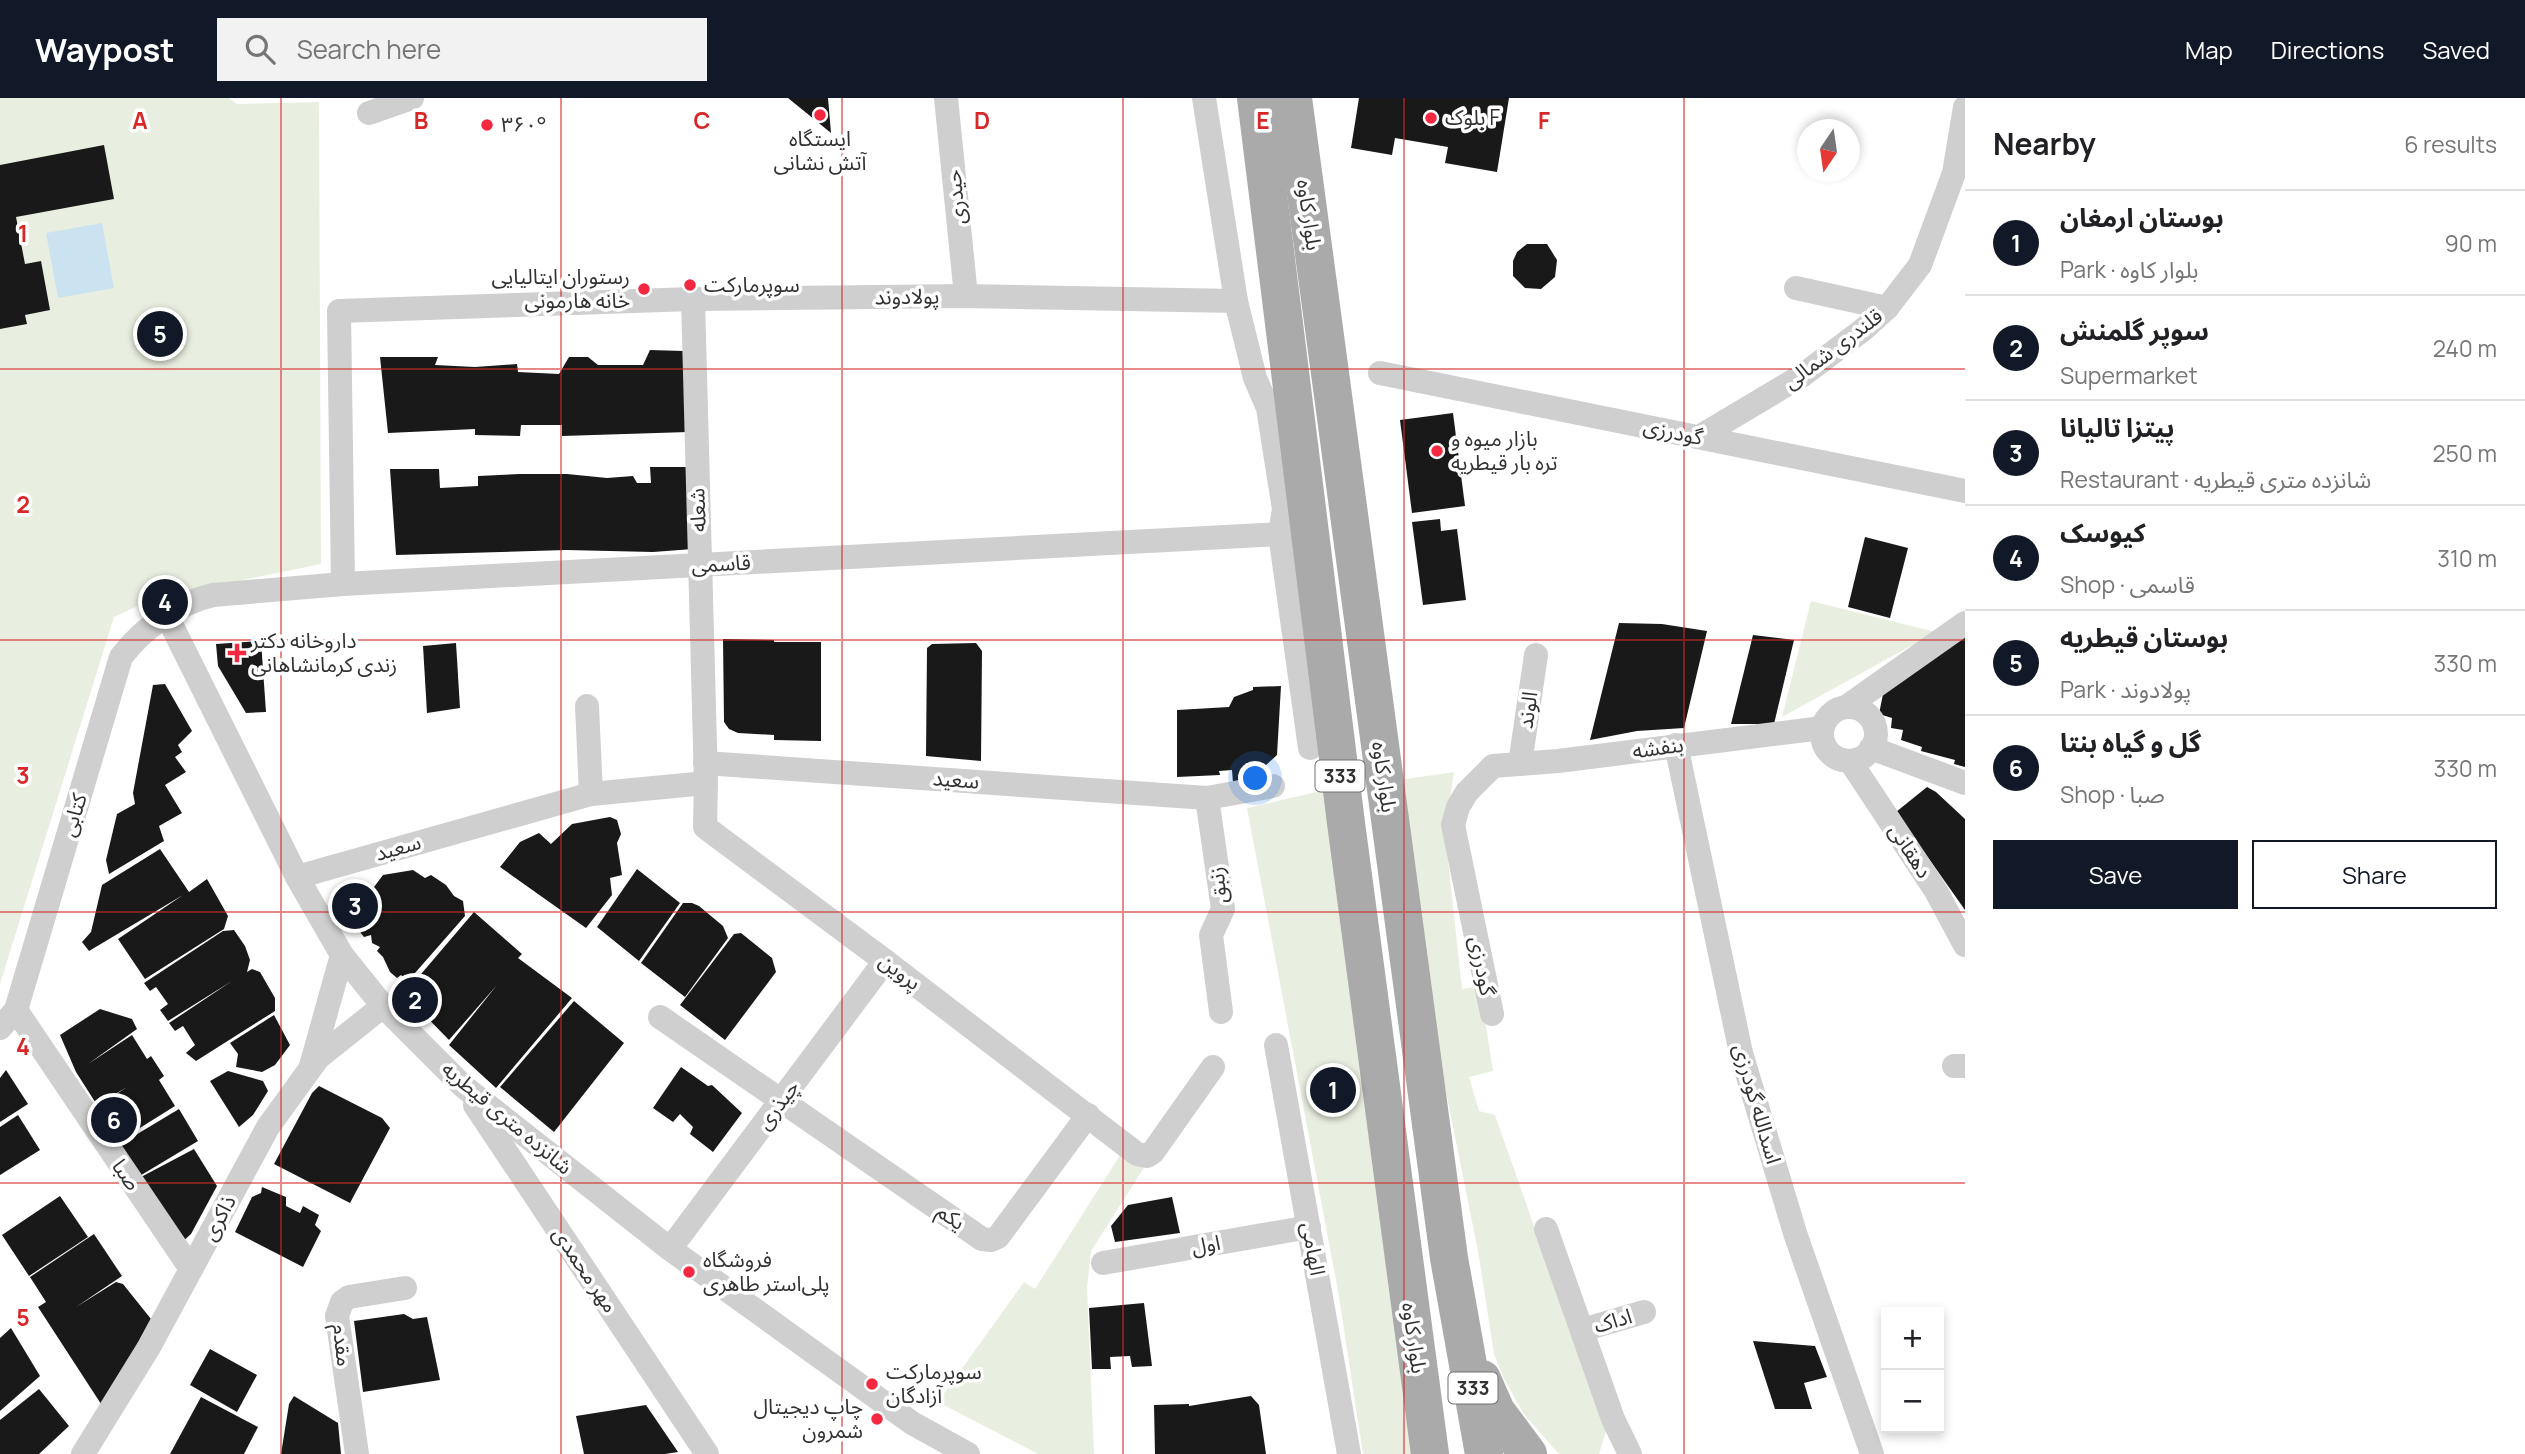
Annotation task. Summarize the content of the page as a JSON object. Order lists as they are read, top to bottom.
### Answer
{
  "streets": {
    "main road": ["بلوار کاوه", "333"],
    "street": [
      "حیدری",
      "پولادوند",
      "قلندری شمالی",
      "گودرزی",
      "شعله",
      "قاسمی",
      "الوند",
      "بنفشه",
      "سعید",
      "کتابی",
      "دهقانی",
      "زنبق",
      "پروین",
      "اسدالله گودرزی",
      "چیذری",
      "شانزده متری قیطریه",
      "صبا",
      "یکم",
      "ذاکری",
      "اول",
      "الهامی",
      "مهر محمدی",
      "اداک",
      "مقدم"
    ]
  },
  "crossings": [
    ["حیدری", "پولادوند"],
    ["پولادوند", "شعله"],
    ["پولادوند", "قاسمی"],
    ["قلندری شمالی", "گودرزی"],
    ["گودرزی", "بنفشه"],
    ["شعله", "قاسمی"],
    ["شعله", "سعید"],
    ["شعله", "پروین"],
    ["قاسمی", "کتابی"],
    ["قاسمی", "شانزده متری قیطریه"],
    ["الوند", "بنفشه"],
    ["بنفشه", "دهقانی"],
    ["بنفشه", "اسدالله گودرزی"],
    ["سعید", "زنبق"],
    ["سعید", "پروین"],
    ["سعید", "شانزده متری قیطریه"],
    ["کتابی", "شانزده متری قیطریه"],
    ["کتابی", "صبا"],
    ["پروین", "چیذری"],
    ["پروین", "یکم"],
    ["چیذری", "شانزده متری قیطریه"],
    ["چیذری", "یکم"],
    ["شانزده متری قیطریه", "ذاکری"],
    ["شانزده متری قیطریه", "مهر محمدی"],
    ["صبا", "ذاکری"],
    ["اول", "الهامی"]
  ],
  "places": {
    "other": [
      "ایستگاه آتش نشانی",
      "بلوک F",
      "۳۶۰°",
      "سوپرمارکت",
      "رستوران ایتالیایی خانه هارمونی",
      "بازار میوه و تره بار قیطریه",
      "فروشگاه پلی‌استر طاهری",
      "سوپرمارکت آزادگان",
      "چاپ دیجیتال شمرون"
    ],
    "health": ["داروخانه دکتر زندی کرمانشاهانی"]
  },
  "north": "bottom",
  "page": {
    "header": "Waypost",
    "search": "Search here",
    "nav": ["Map", "Directions", "Saved"],
    "heading": ["Nearby", "6 results"],
    "list": [
      {
        "mark": "1",
        "name": "بوستان ارمغان",
        "note": "Park · بلوار کاوه",
        "value": "90 m"
      },
      {
        "mark": "2",
        "name": "سوپر گلمنش",
        "note": "Supermarket",
        "value": "240 m"
      },
      {
        "mark": "3",
        "name": "پیتزا تالیانا",
        "note": "Restaurant · شانزده متری قیطریه",
        "value": "250 m"
      },
      {
        "mark": "4",
        "name": "کیوسک",
        "note": "Shop · قاسمی",
        "value": "310 m"
      },
      {
        "mark": "5",
        "name": "بوستان قیطریه",
        "note": "Park · پولادوند",
        "value": "330 m"
      },
      {
        "mark": "6",
        "name": "گل و گیاه بنتا",
        "note": "Shop · صبا",
        "value": "330 m"
      }
    ],
    "pins": [
      "5",
      "4",
      "3",
      "2",
      "1",
      "6"
    ],
    "buttons": ["Save", "Share"],
    "map_buttons": ["+", "−"]
  },
  "grid": {
    "columns": [
      "A",
      "B",
      "C",
      "D",
      "E",
      "F"
    ],
    "rows": [
      "1",
      "2",
      "3",
      "4",
      "5"
    ]
  }
}
